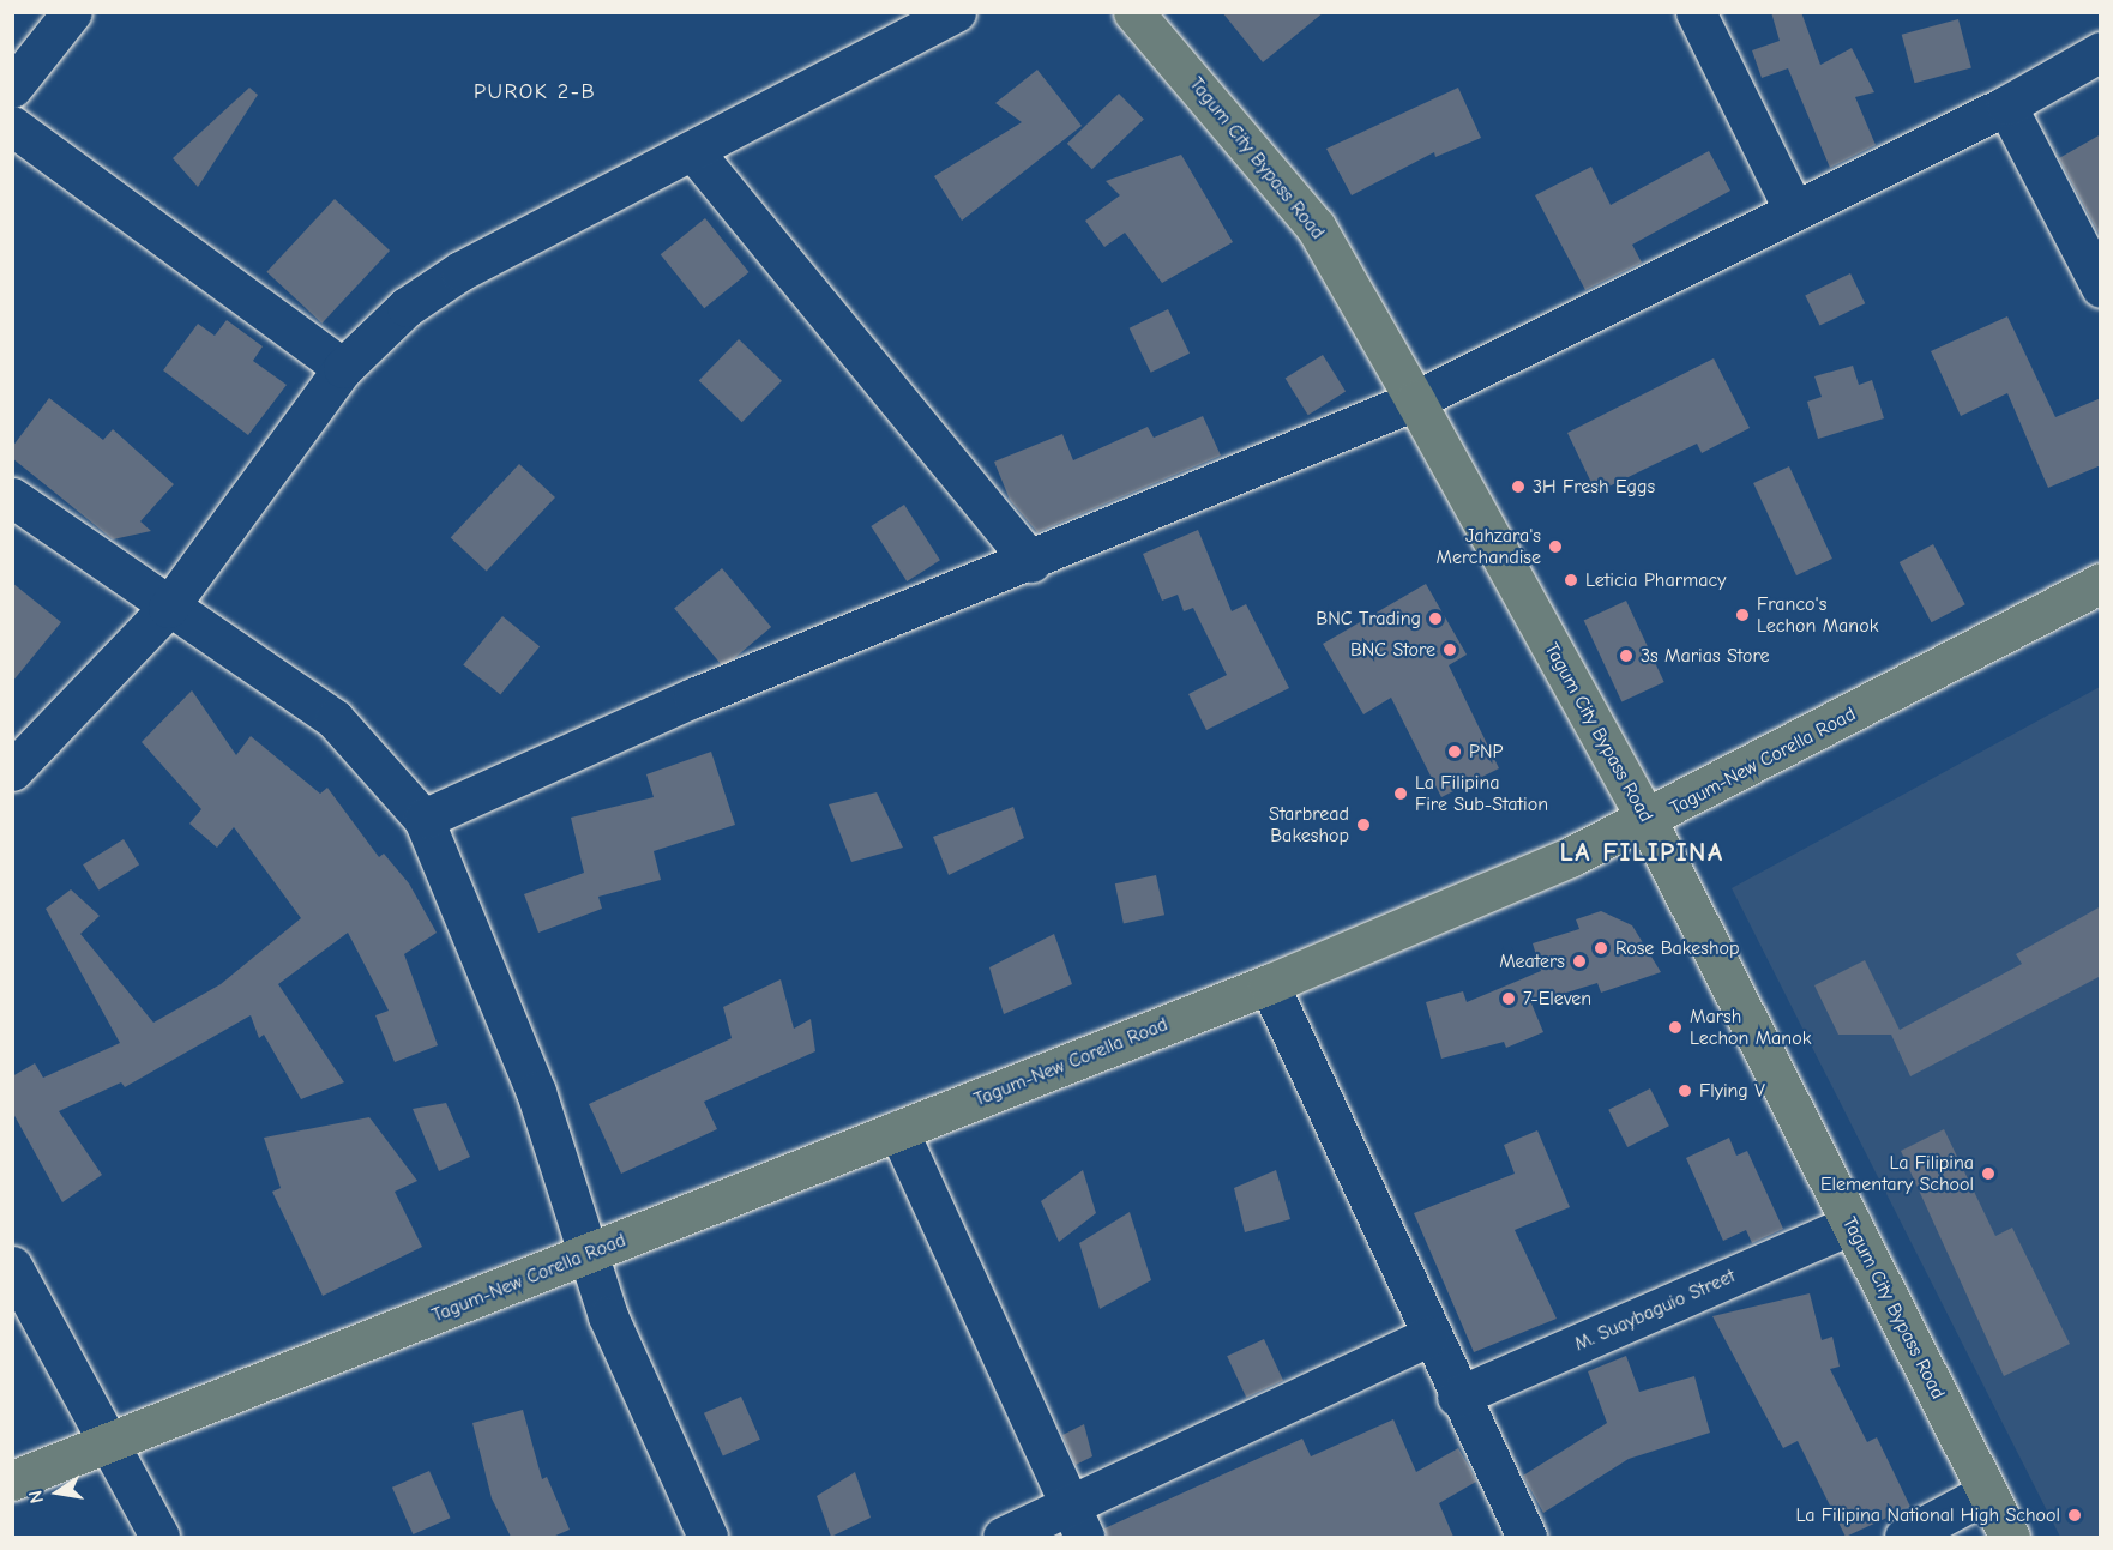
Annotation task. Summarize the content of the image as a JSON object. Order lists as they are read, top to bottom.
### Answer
{
  "streets": {
    "main road": ["Tagum City Bypass Road", "Tagum-New Corella Road"],
    "street": ["M. Suaybaguio Street"]
  },
  "crossings": [
    ["Tagum City Bypass Road", "Tagum-New Corella Road"],
    ["Tagum City Bypass Road", "M. Suaybaguio Street"]
  ],
  "districts": ["PUROK 2-B", "LA FILIPINA"],
  "places": [
    "3H Fresh Eggs",
    "Jahzara's Merchandise",
    "Leticia Pharmacy",
    "Franco's Lechon Manok",
    "BNC Trading",
    "BNC Store",
    "3s Marias Store",
    "PNP",
    "La Filipina Fire Sub-Station",
    "Starbread Bakeshop",
    "Rose Bakeshop",
    "Meaters",
    "7-Eleven",
    "Marsh Lechon Manok",
    "Flying V",
    "La Filipina Elementary School",
    "La Filipina National High School"
  ],
  "north": "left"
}
